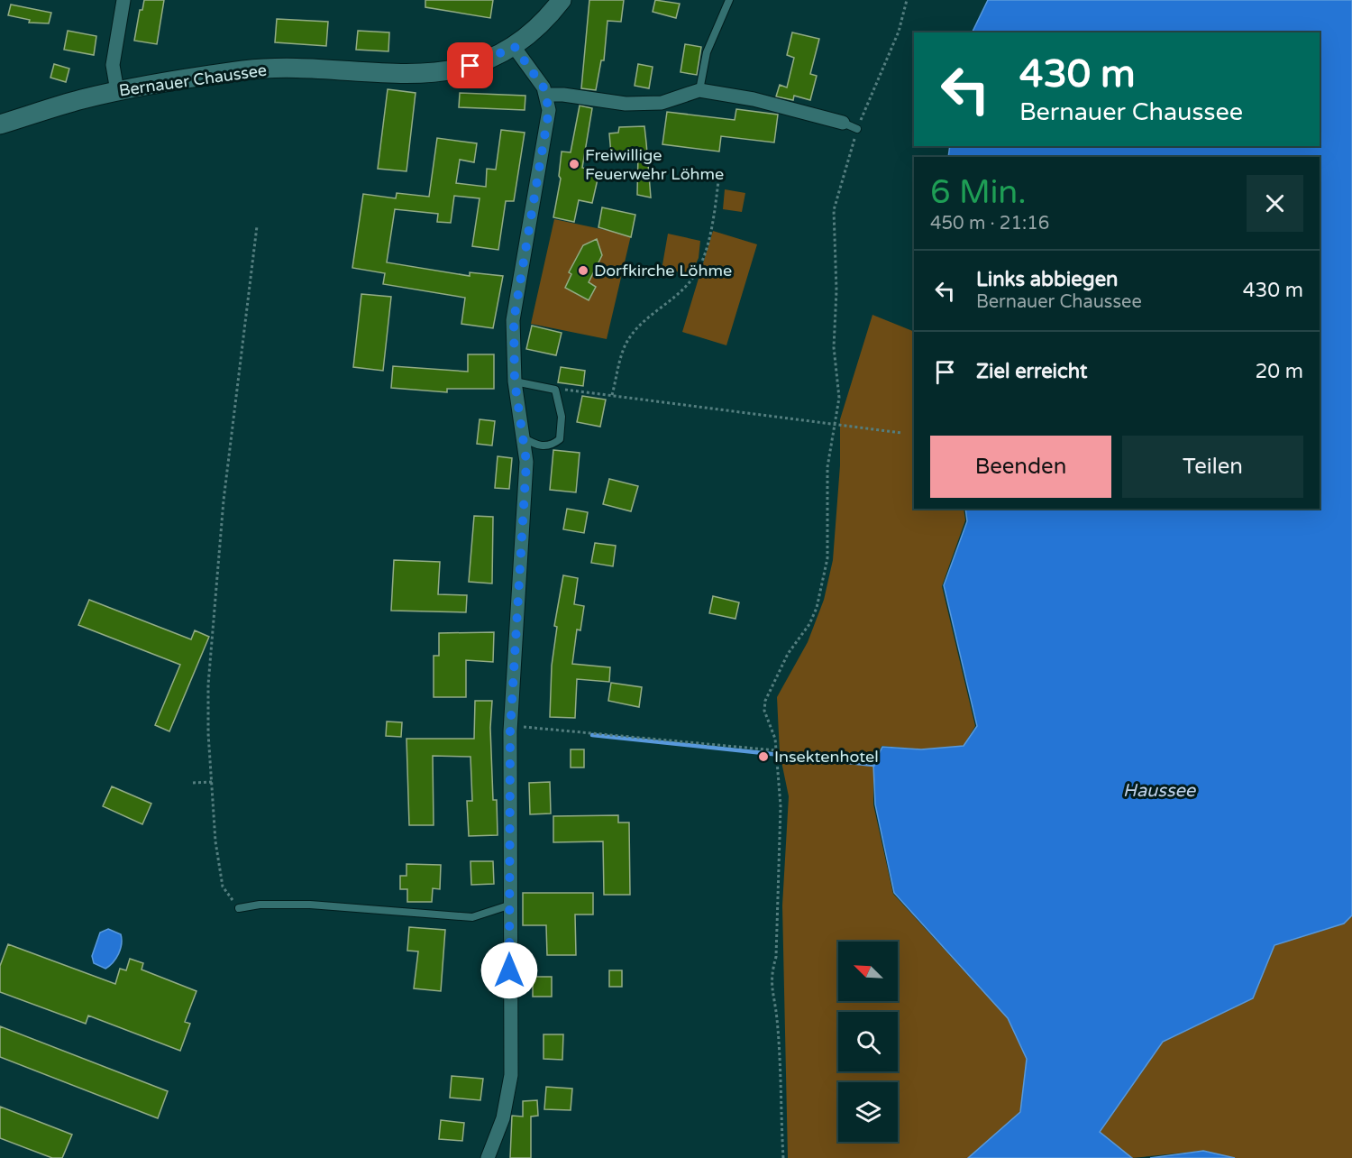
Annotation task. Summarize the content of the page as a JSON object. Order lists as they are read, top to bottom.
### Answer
{
  "streets": {
    "main road": ["Bernauer Chaussee"]
  },
  "water": ["Haussee"],
  "places": ["Freiwillige Feuerwehr Löhme", "Dorfkirche Löhme", "Insektenhotel"],
  "north": "top left",
  "page": {
    "turn": ["430 m", "Bernauer Chaussee"],
    "heading": ["6 Min.", "450 m · 21:16"],
    "list": [
      {
        "name": "Links abbiegen",
        "note": "Bernauer Chaussee",
        "value": "430 m"
      },
      {
        "name": "Ziel erreicht",
        "value": "20 m"
      }
    ],
    "buttons": ["Beenden", "Teilen"]
  }
}
